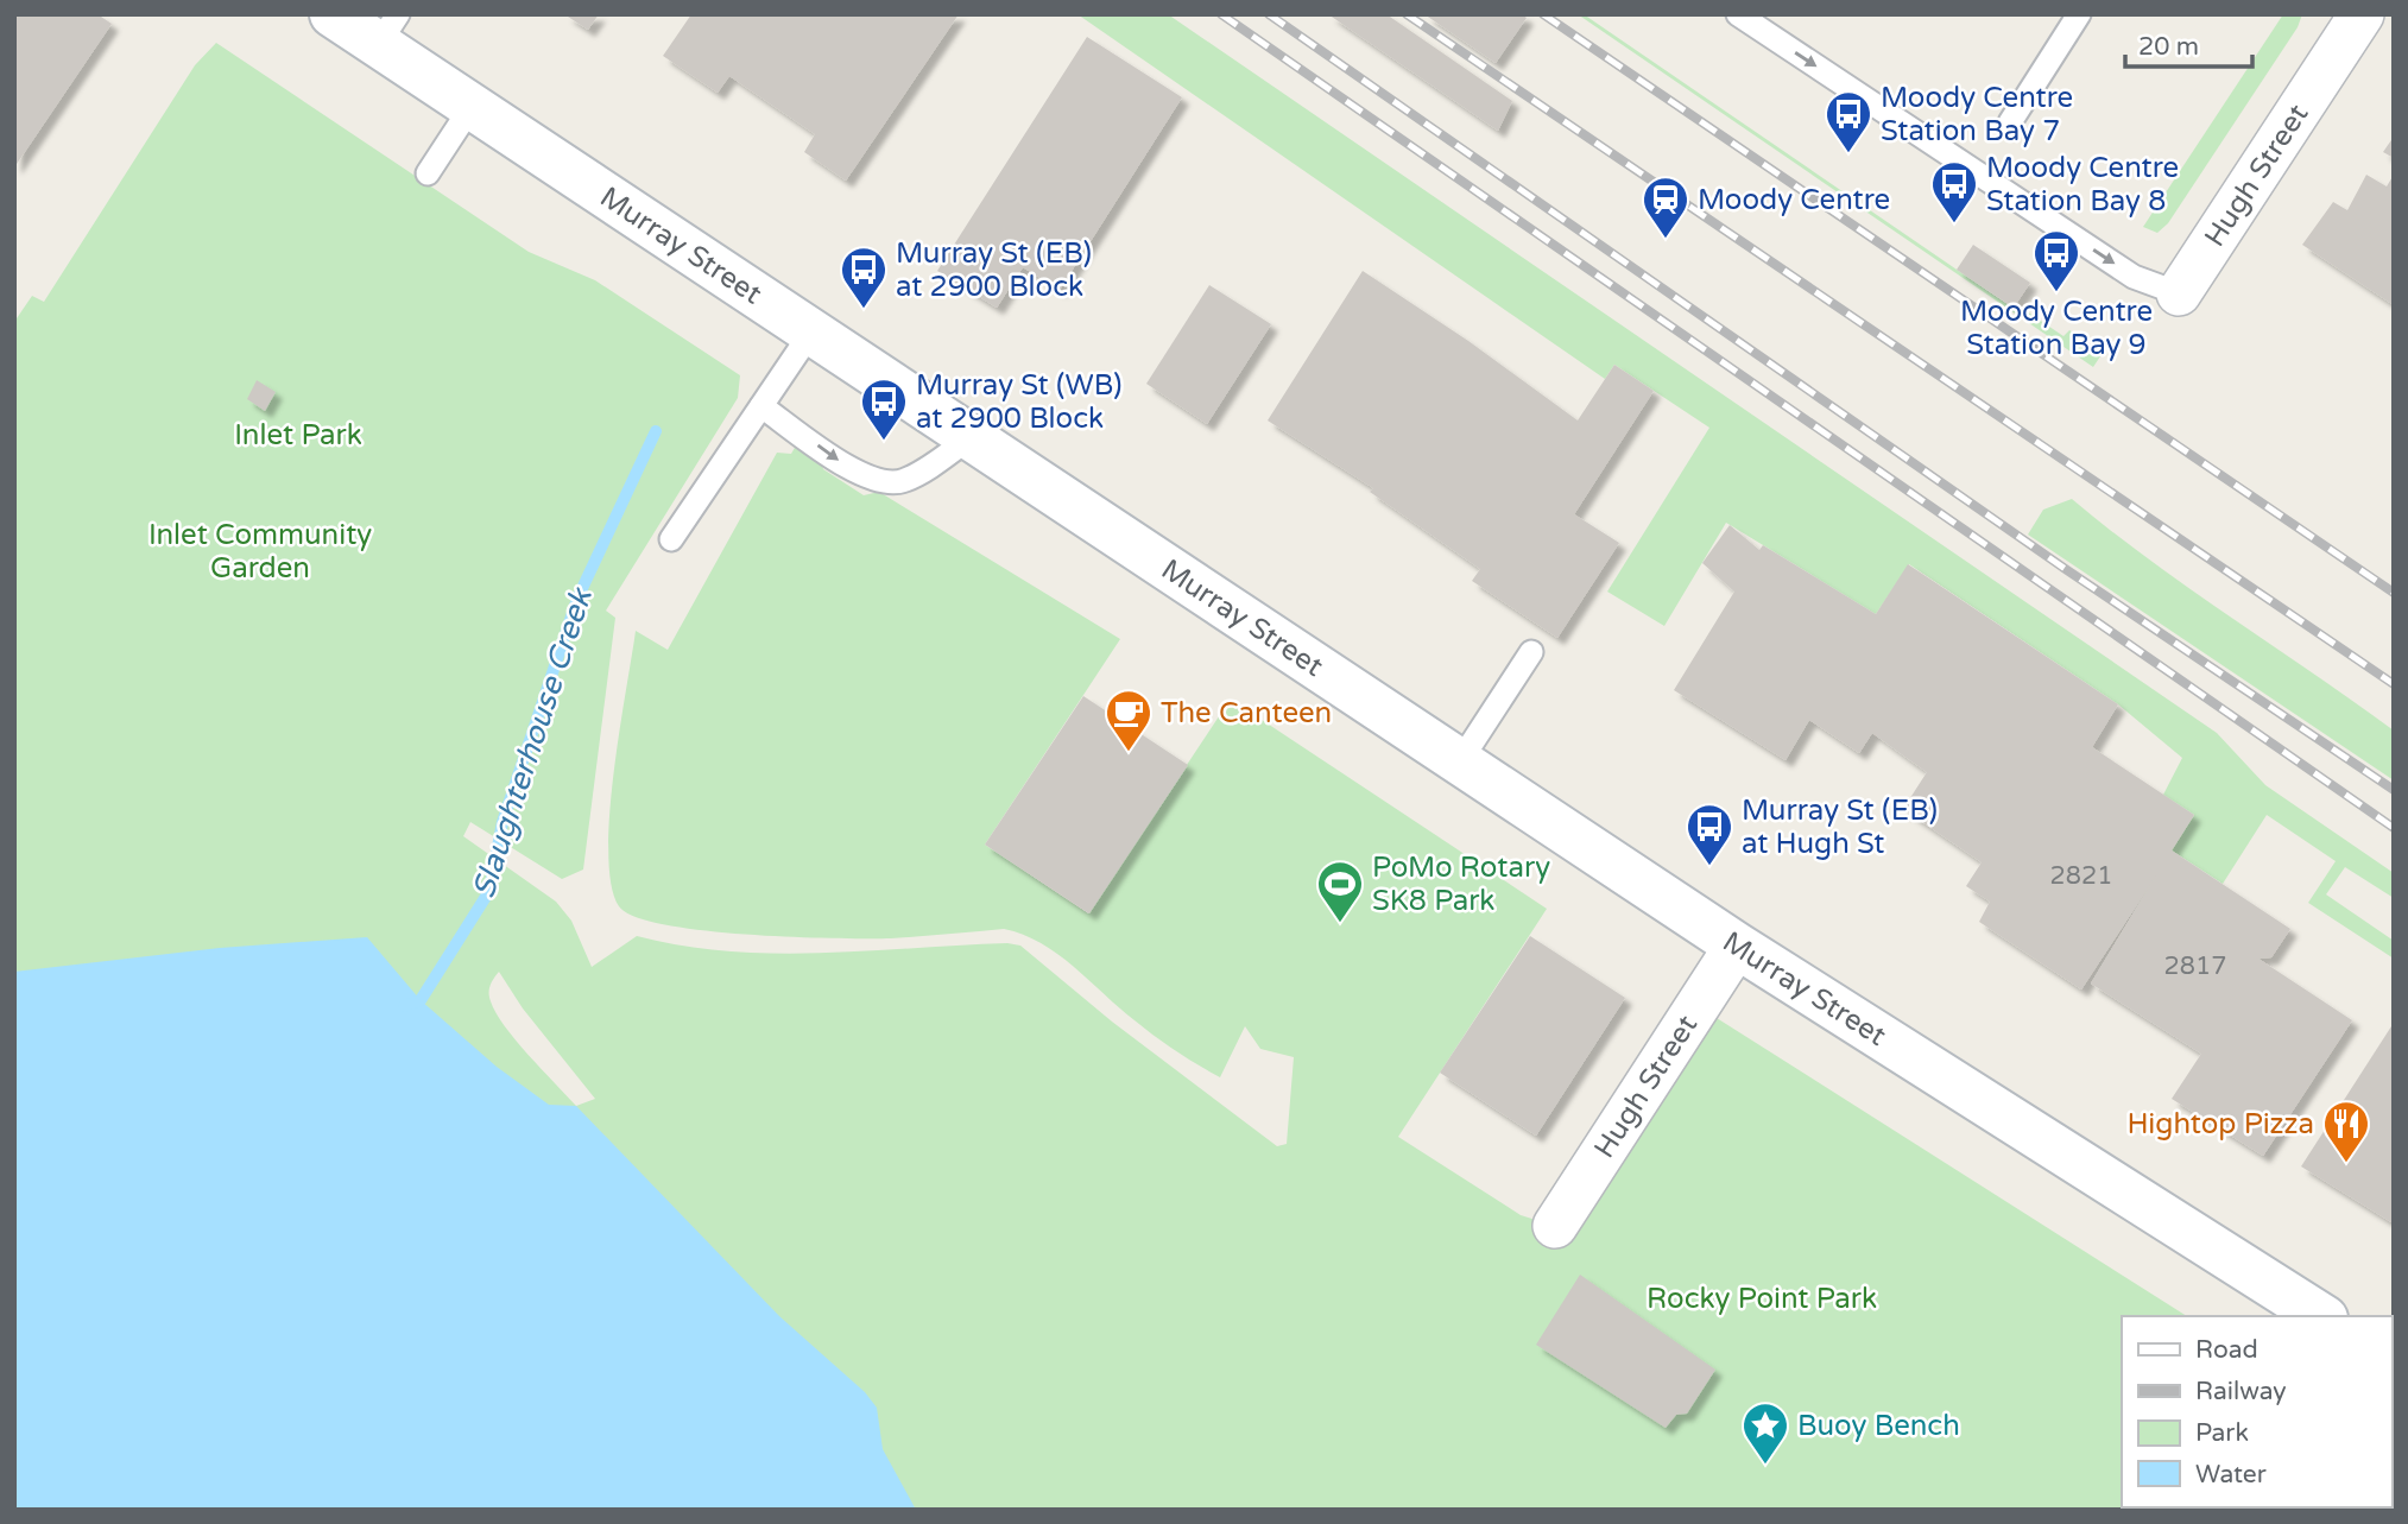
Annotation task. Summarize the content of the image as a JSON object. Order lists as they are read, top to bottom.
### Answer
{
  "streets": {
    "main road": ["Murray Street"],
    "street": ["Hugh Street"]
  },
  "crossings": [
    ["Hugh Street", "Murray Street"]
  ],
  "water": ["Slaughterhouse Creek"],
  "parks": ["Inlet Park", "Inlet Community Garden", "Rocky Point Park"],
  "places": {
    "bus stop": [
      "Moody Centre Station Bay 7",
      "Moody Centre Station Bay 8",
      "Moody Centre Station Bay 9",
      "Murray St (EB) at 2900 Block",
      "Murray St (WB) at 2900 Block",
      "Murray St (EB) at Hugh St"
    ],
    "station": ["Moody Centre"],
    "cafe": ["The Canteen"],
    "sports": ["PoMo Rotary SK8 Park"],
    "restaurant": ["Hightop Pizza"],
    "place": ["Buoy Bench"]
  },
  "house_numbers": ["2821", "2817"],
  "legend": [
    "Road",
    "Railway",
    "Park",
    "Water"
  ],
  "scale_bar": "20 m"
}
